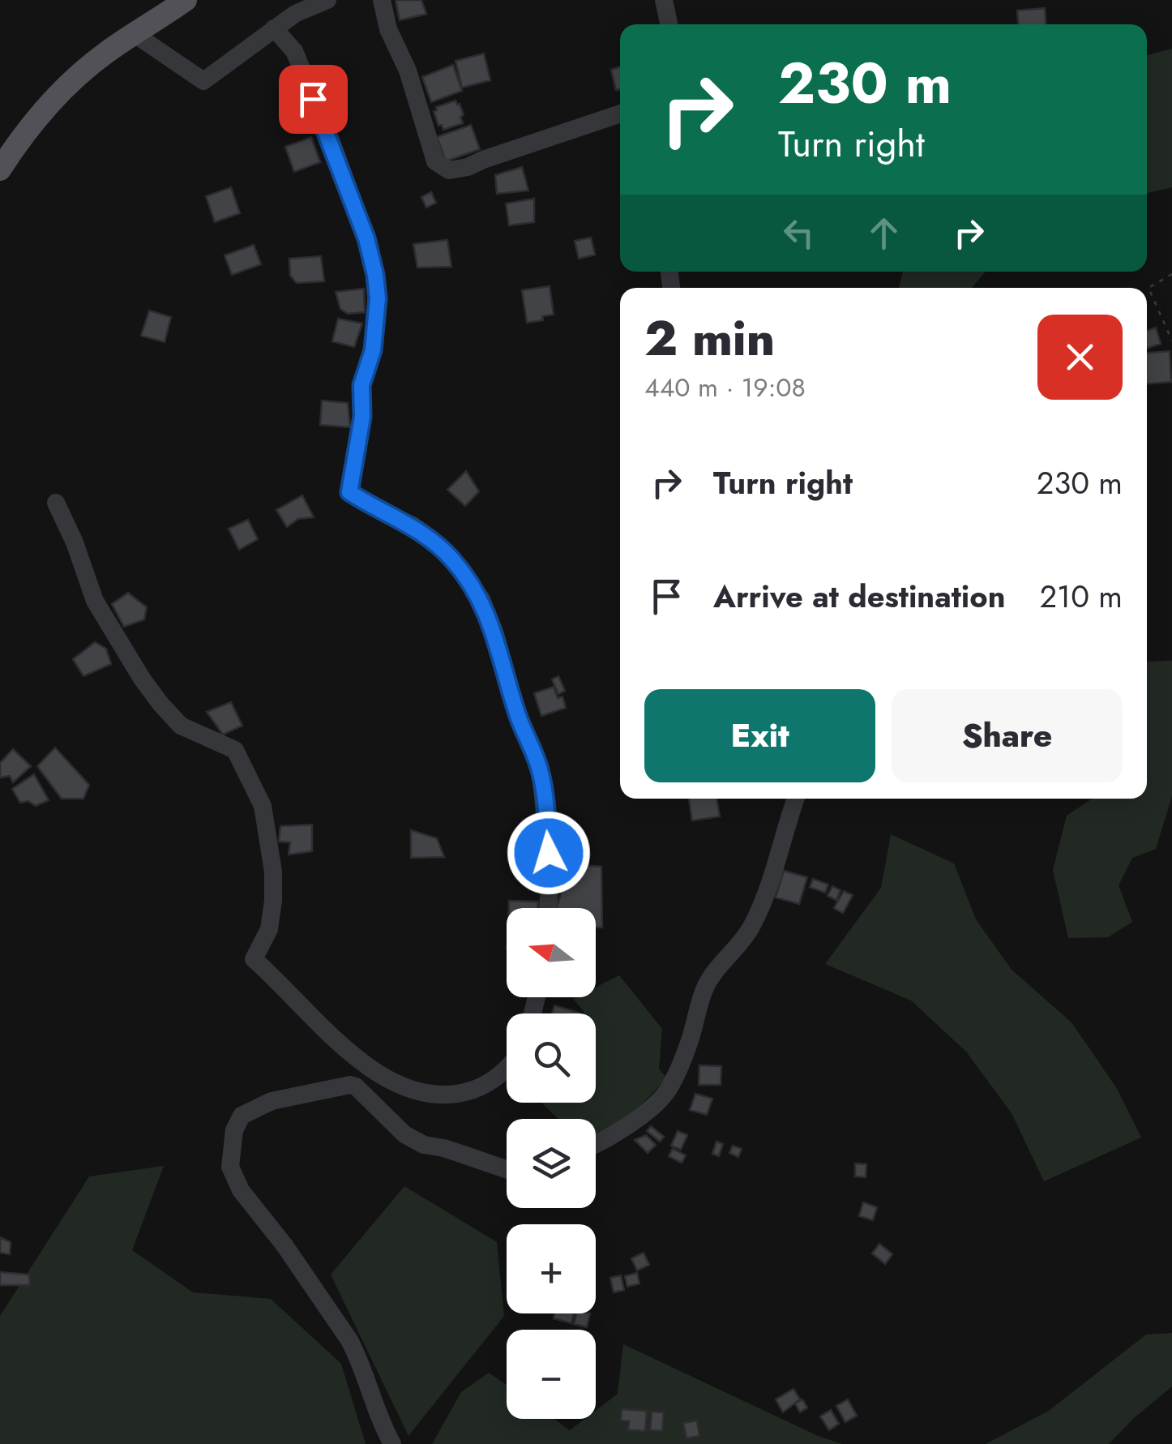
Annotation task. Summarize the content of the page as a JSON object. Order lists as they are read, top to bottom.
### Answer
{
  "north": "left",
  "page": {
    "turn": ["230 m", "Turn right"],
    "heading": ["2 min", "440 m · 19:08"],
    "list": [
      {
        "name": "Turn right",
        "value": "230 m"
      },
      {
        "name": "Arrive at destination",
        "value": "210 m"
      }
    ],
    "buttons": ["Exit", "Share"],
    "map_buttons": ["+", "−"]
  }
}
